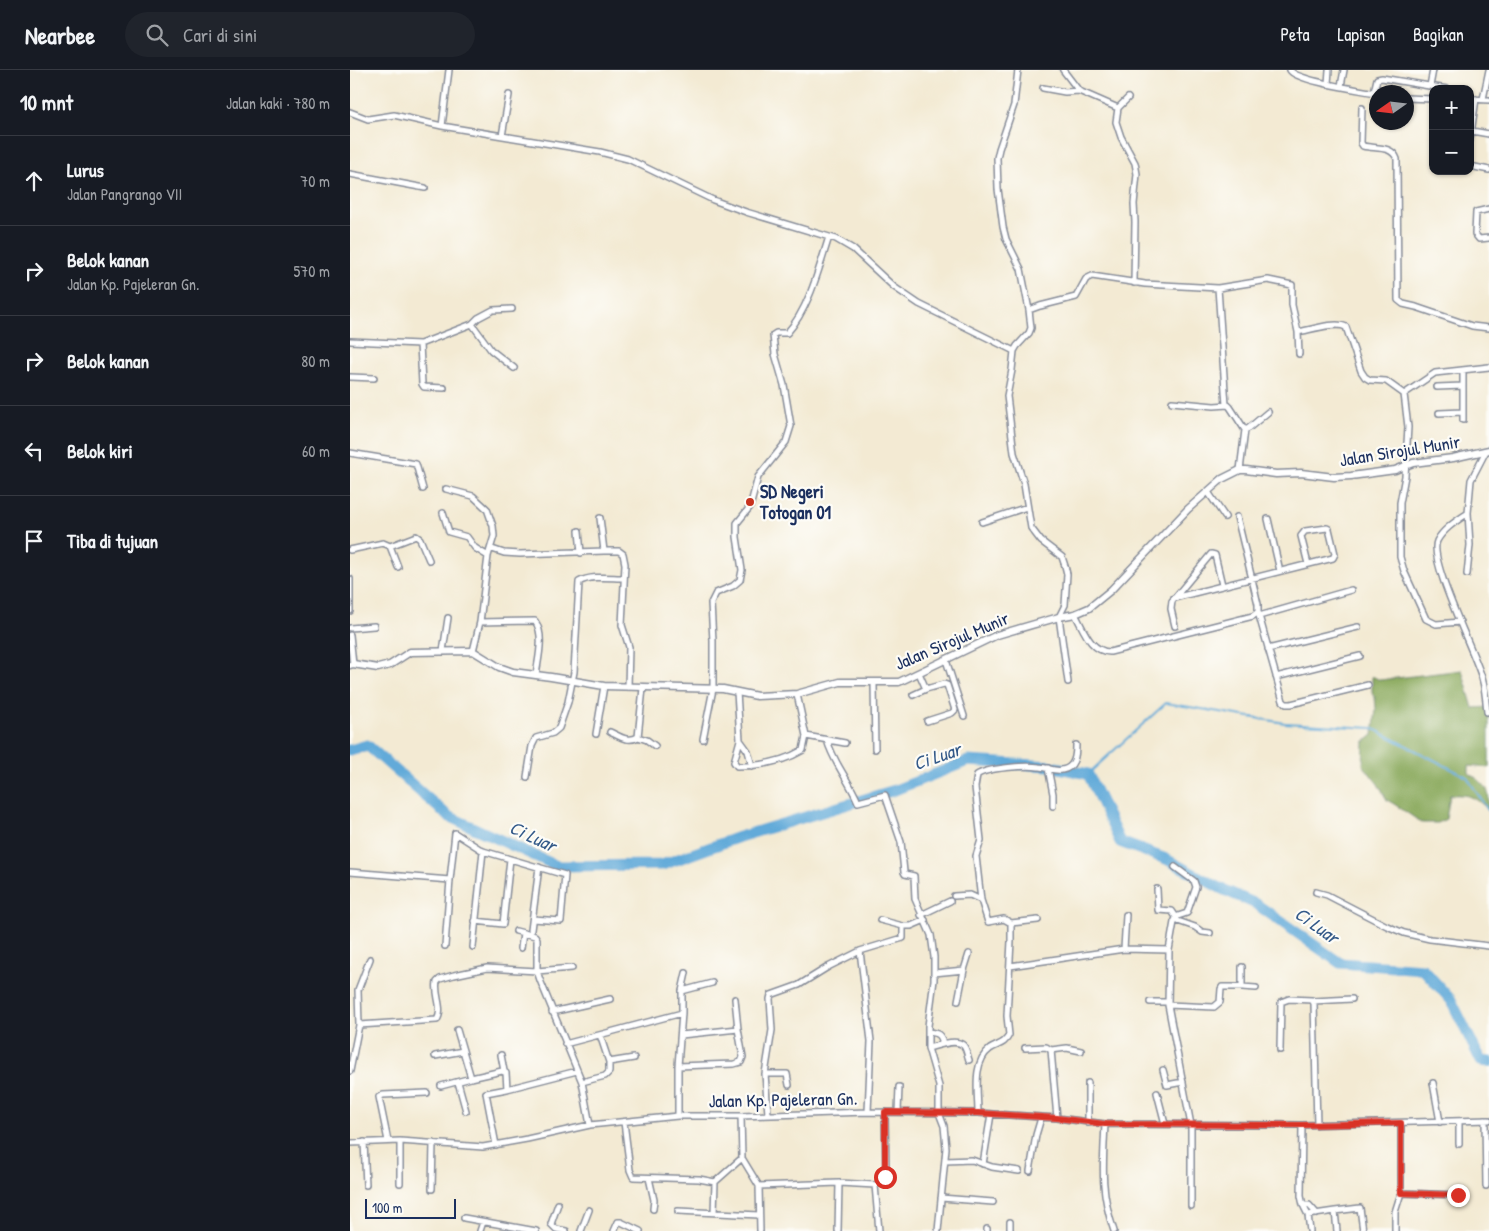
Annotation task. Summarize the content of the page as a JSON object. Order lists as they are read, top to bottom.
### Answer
{
  "streets": {
    "street": ["Jalan Sirojul Munir", "Jalan Kp. Pajeleran Gn."]
  },
  "water": ["Ci Luar"],
  "places": ["SD Negeri Totogan 01"],
  "scale_bar": "100 m",
  "north": "left",
  "page": {
    "header": "Nearbee",
    "search": "Cari di sini",
    "nav": ["Peta", "Lapisan", "Bagikan"],
    "heading": ["10 mnt", "Jalan kaki · 780 m"],
    "map_buttons": ["+", "−"],
    "list": [
      ["Lurus", "Jalan Pangrango VII", "70 m"],
      ["Belok kanan", "Jalan Kp. Pajeleran Gn.", "570 m"],
      ["Belok kanan", "80 m"],
      ["Belok kiri", "60 m"],
      "Tiba di tujuan"
    ],
    "scale": "100 m"
  }
}
